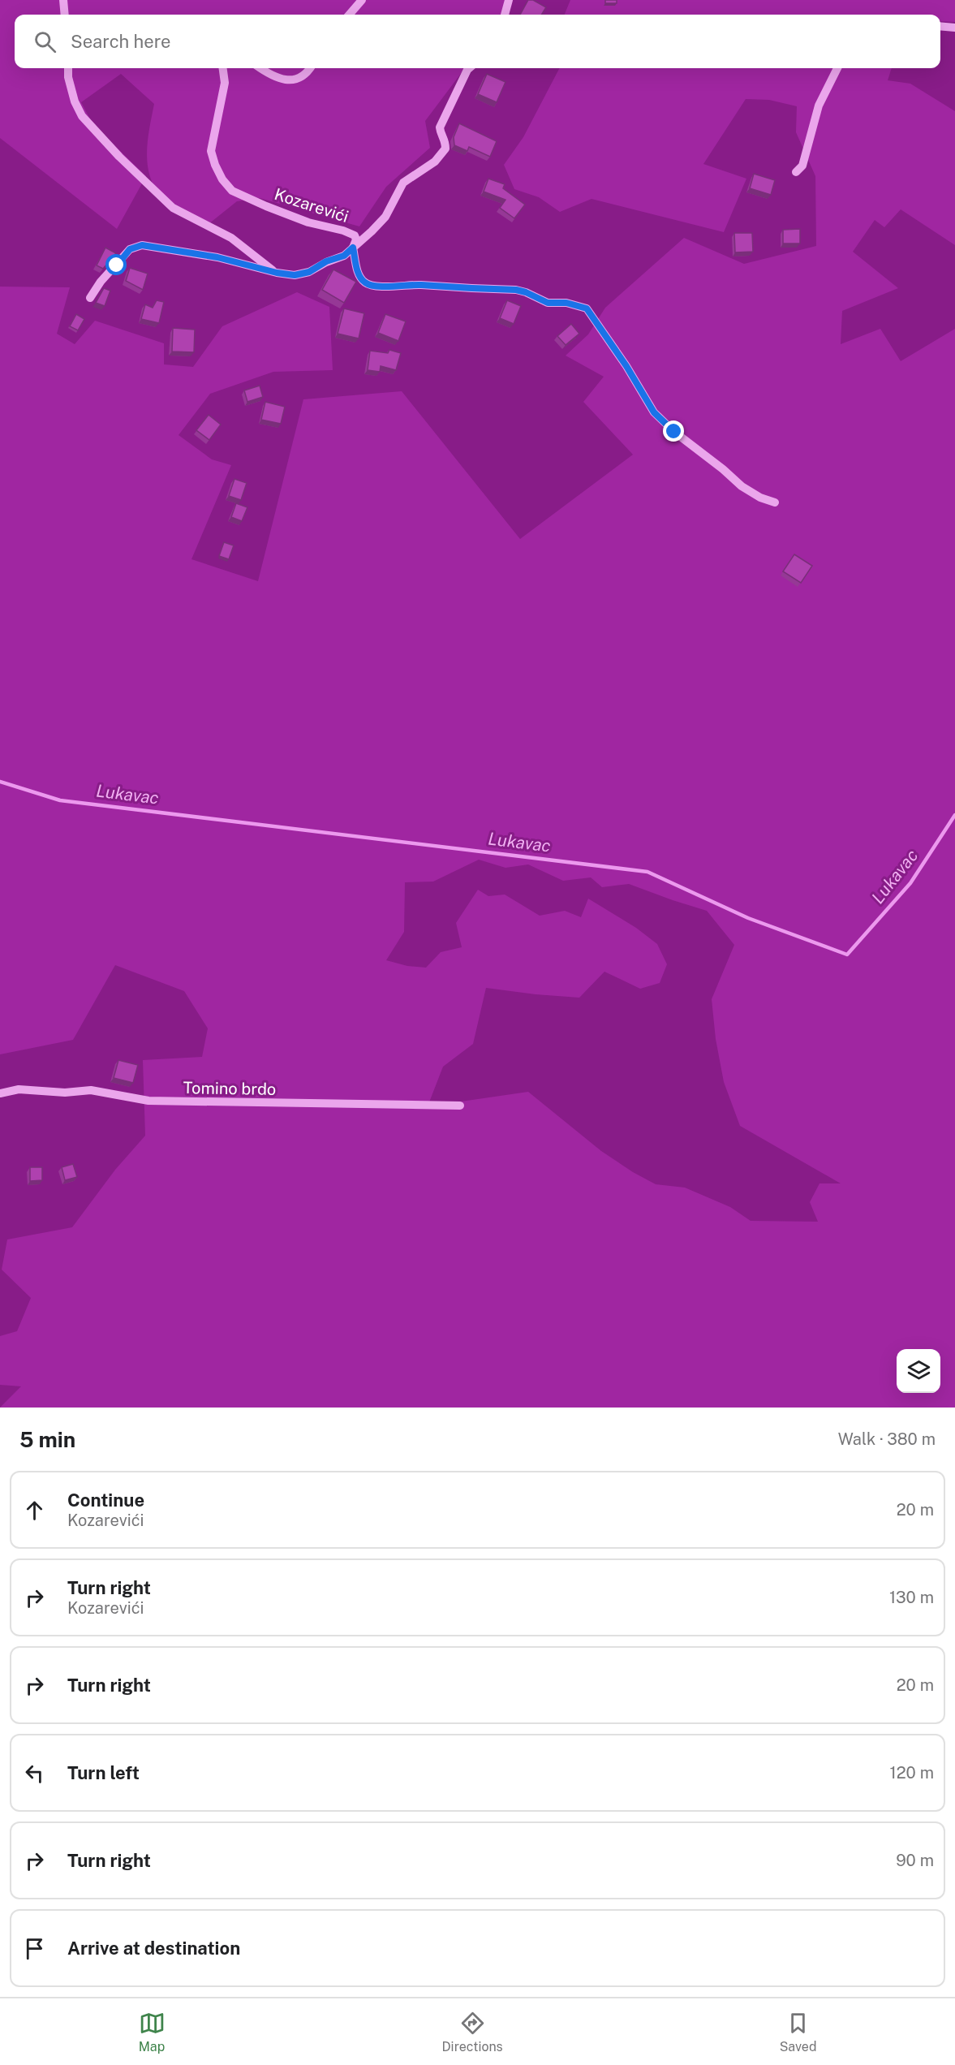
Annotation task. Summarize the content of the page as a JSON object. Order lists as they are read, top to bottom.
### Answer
{
  "streets": {
    "street": ["Kozarevići", "Tomino brdo"]
  },
  "water": ["Lukavac"],
  "page": {
    "search": "Search here",
    "heading": ["5 min", "Walk · 380 m"],
    "list": [
      ["Continue", "Kozarevići", "20 m"],
      ["Turn right", "Kozarevići", "130 m"],
      ["Turn right", "20 m"],
      ["Turn left", "120 m"],
      ["Turn right", "90 m"],
      "Arrive at destination"
    ],
    "nav": ["Map", "Directions", "Saved"]
  }
}
